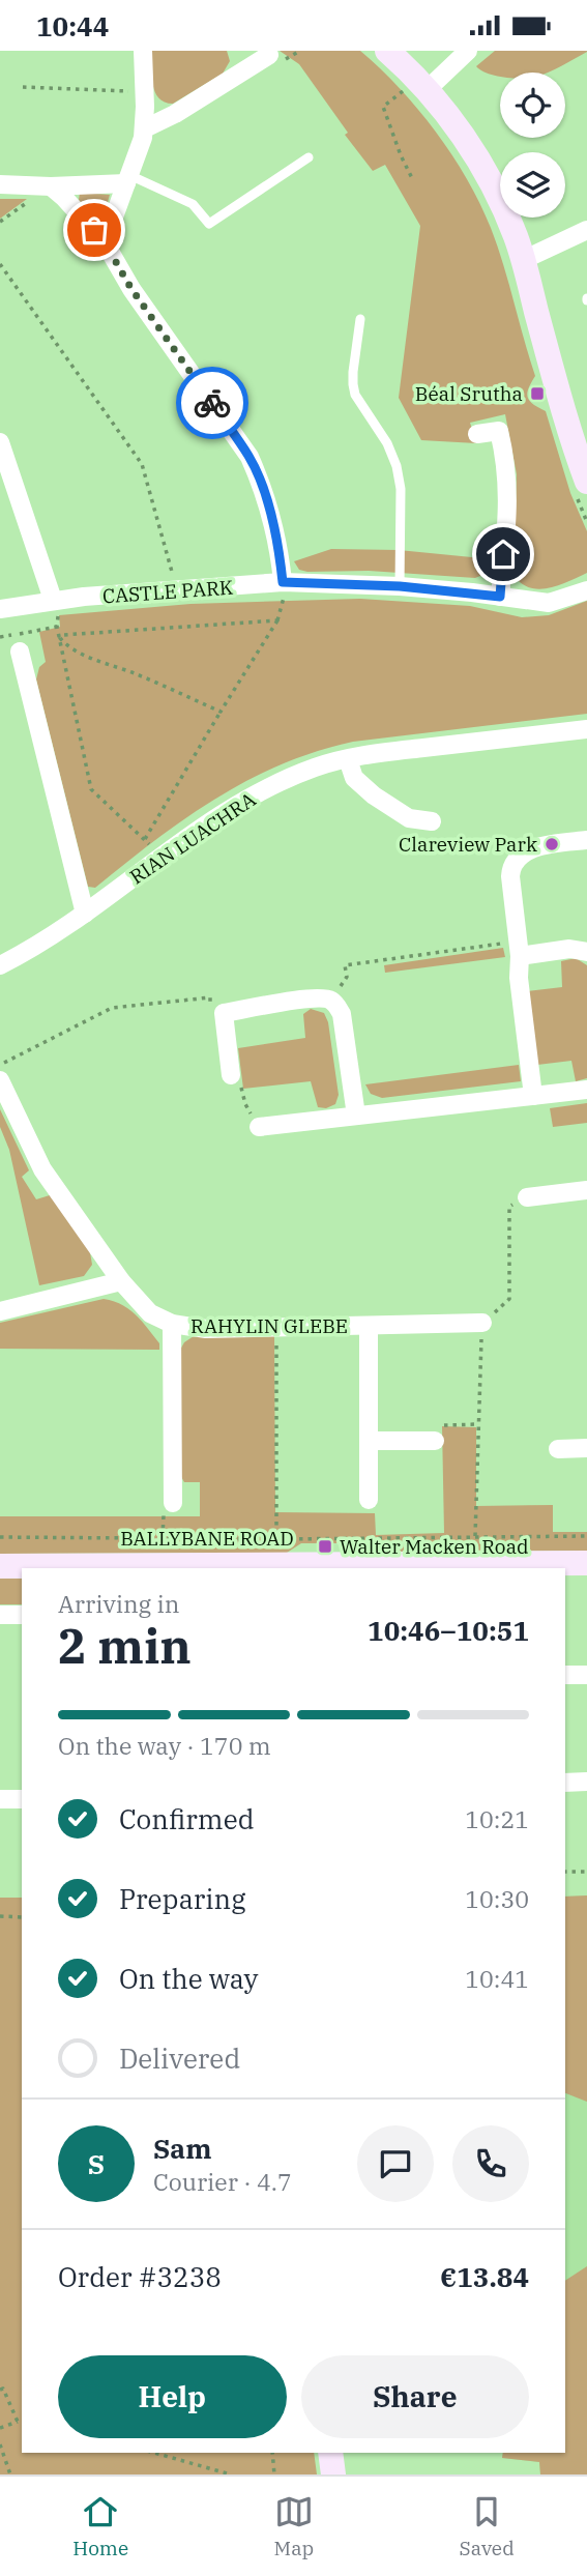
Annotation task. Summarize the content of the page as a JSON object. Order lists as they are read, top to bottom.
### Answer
{
  "streets": {
    "main road": ["BALLYBANE ROAD"],
    "street": ["CASTLE PARK", "RIAN LUACHRA", "RAHYLIN GLEBE"]
  },
  "places": {
    "transit": ["Béal Srutha", "Walter Macken Road"],
    "other": ["Clareview Park"]
  },
  "page": {
    "status": "10:44",
    "heading": ["2 min", "Arriving in", "10:46–10:51"],
    "panel": [
      "Sam",
      "Courier · 4.7",
      "Order #3238",
      "€13.84"
    ],
    "bar": "On the way · 170 m",
    "list": [
      ["Confirmed", "10:21"],
      ["Preparing", "10:30"],
      ["On the way", "10:41"],
      "Delivered"
    ],
    "round": "S",
    "buttons": ["Help", "Share"],
    "tabs": ["Home", "Map", "Saved"]
  }
}
